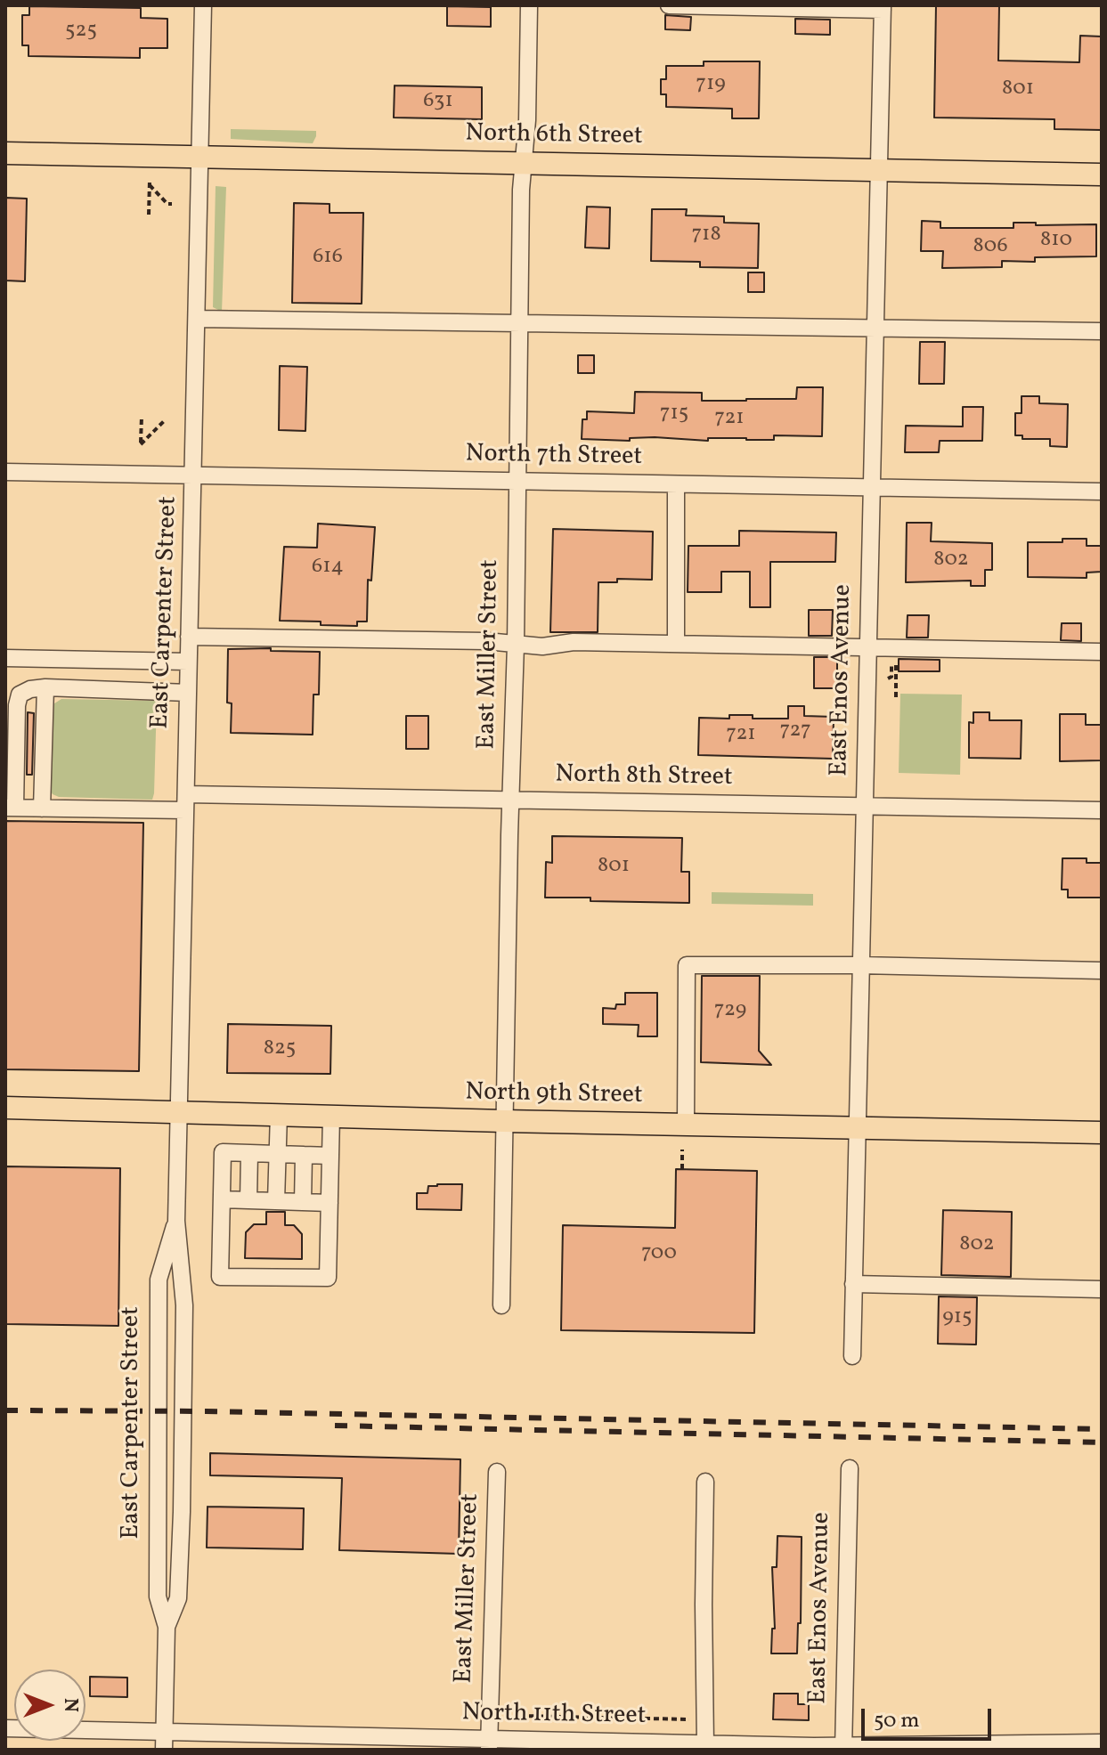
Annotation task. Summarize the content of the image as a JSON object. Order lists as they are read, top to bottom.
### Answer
{
  "streets": {
    "main road": ["North 6th Street", "North 9th Street"],
    "street": [
      "North 7th Street",
      "East Carpenter Street",
      "East Miller Street",
      "East Enos Avenue",
      "North 8th Street",
      "North 11th Street"
    ]
  },
  "crossings": [
    ["North 6th Street", "East Carpenter Street"],
    ["North 6th Street", "East Miller Street"],
    ["North 6th Street", "East Enos Avenue"],
    ["North 7th Street", "East Carpenter Street"],
    ["North 7th Street", "East Miller Street"],
    ["North 7th Street", "East Enos Avenue"],
    ["East Carpenter Street", "North 8th Street"],
    ["East Carpenter Street", "North 9th Street"],
    ["East Carpenter Street", "North 11th Street"],
    ["East Miller Street", "North 8th Street"],
    ["East Miller Street", "North 9th Street"],
    ["East Miller Street", "North 11th Street"],
    ["East Enos Avenue", "North 8th Street"],
    ["East Enos Avenue", "North 9th Street"],
    ["East Enos Avenue", "North 11th Street"]
  ],
  "house_numbers": [
    "525",
    "719",
    "801",
    "631",
    "718",
    "810",
    "806",
    "616",
    "715",
    "721",
    "802",
    "614",
    "727",
    "721",
    "801",
    "729",
    "825",
    "802",
    "700",
    "915"
  ],
  "scale_bar": "50 m",
  "north": "right"
}
